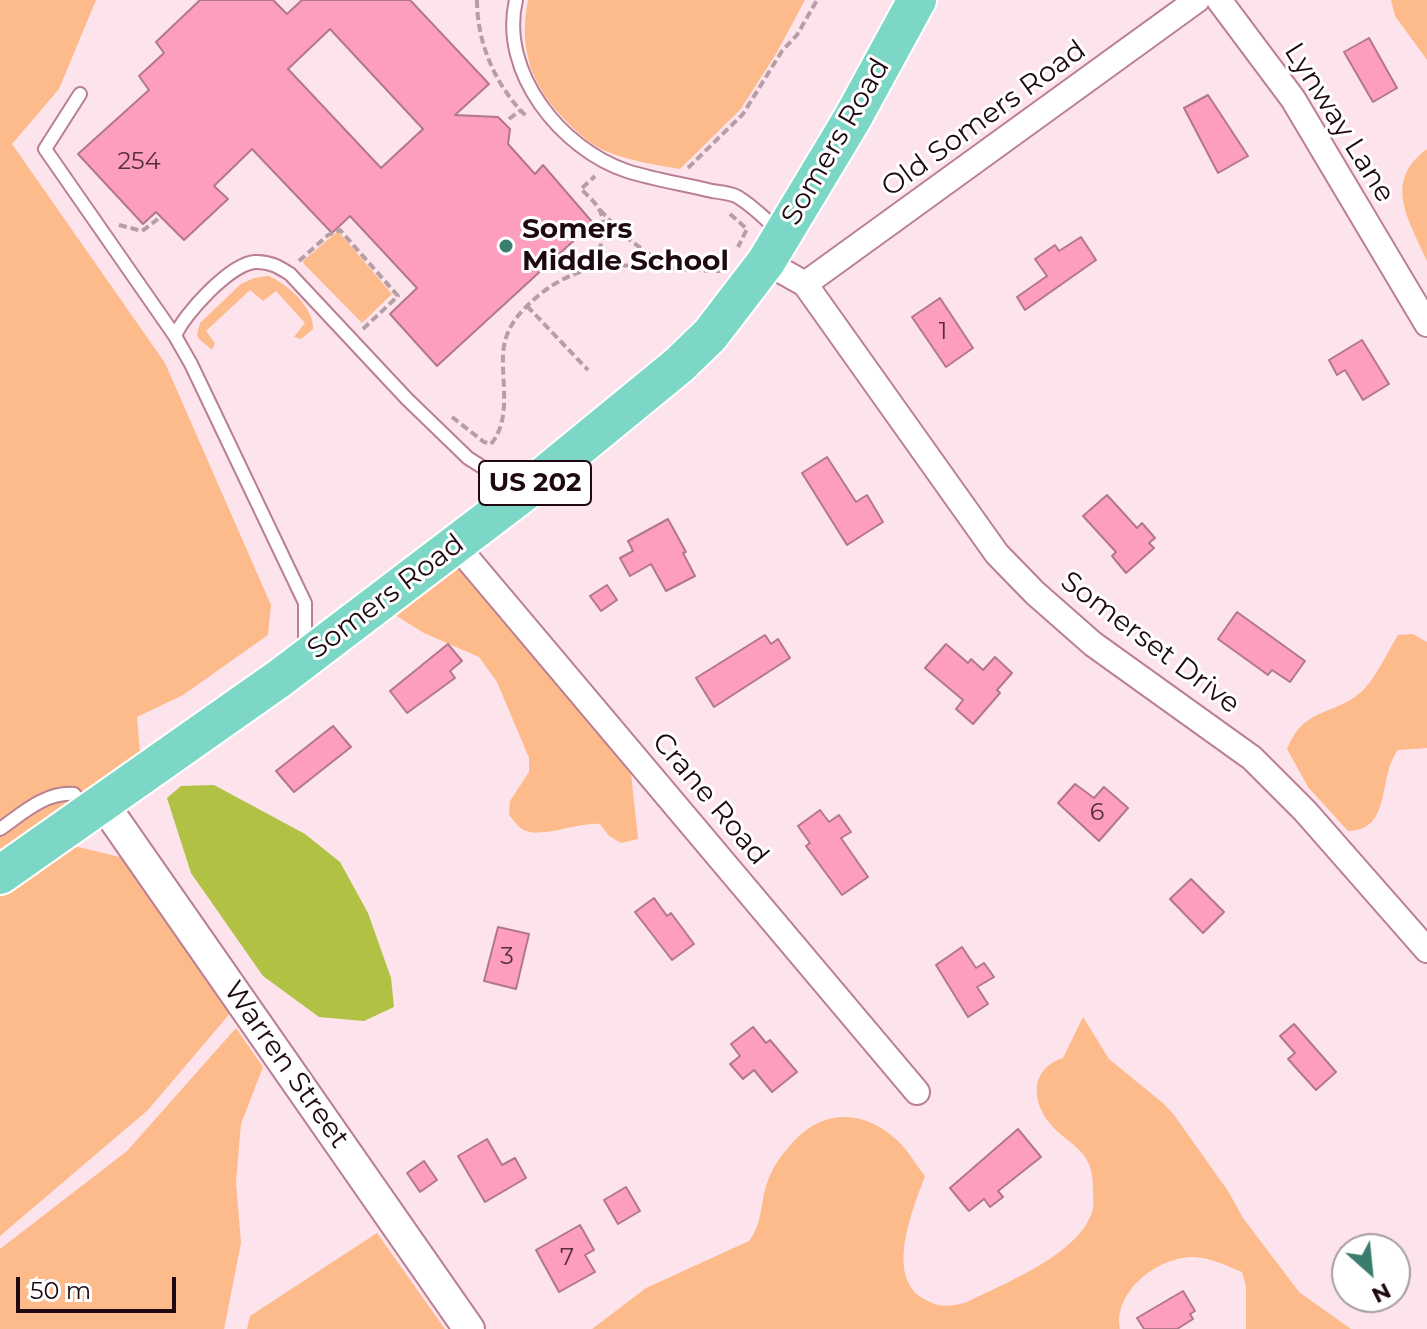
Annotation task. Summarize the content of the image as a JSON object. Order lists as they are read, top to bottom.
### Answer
{
  "streets": {
    "main road": ["Somers Road", "US 202"],
    "street": [
      "Old Somers Road",
      "Lynway Lane",
      "Somerset Drive",
      "Crane Road",
      "Warren Street"
    ]
  },
  "crossings": [
    ["Old Somers Road", "Somerset Drive"],
    ["Somers Road", "Crane Road"],
    ["Somers Road", "Warren Street"]
  ],
  "places": ["Somers Middle School"],
  "house_numbers": [
    "254",
    "1",
    "6",
    "3",
    "7"
  ],
  "scale_bar": "50 m",
  "north": "bottom right"
}
